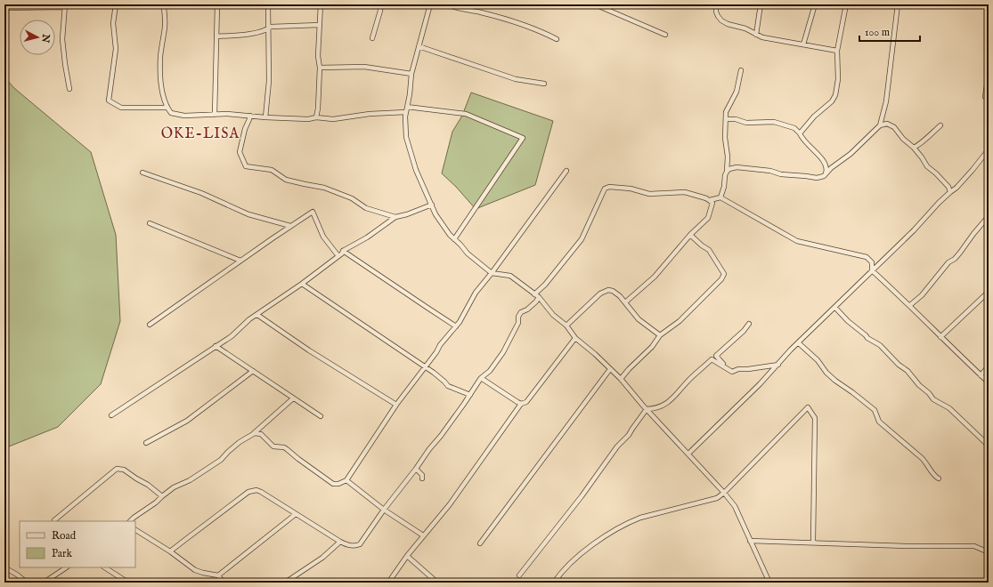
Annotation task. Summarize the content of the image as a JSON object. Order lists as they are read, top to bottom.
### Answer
{
  "districts": ["OKE-LISA"],
  "legend": ["Road", "Park"],
  "scale_bar": "100 m",
  "north": "right"
}
